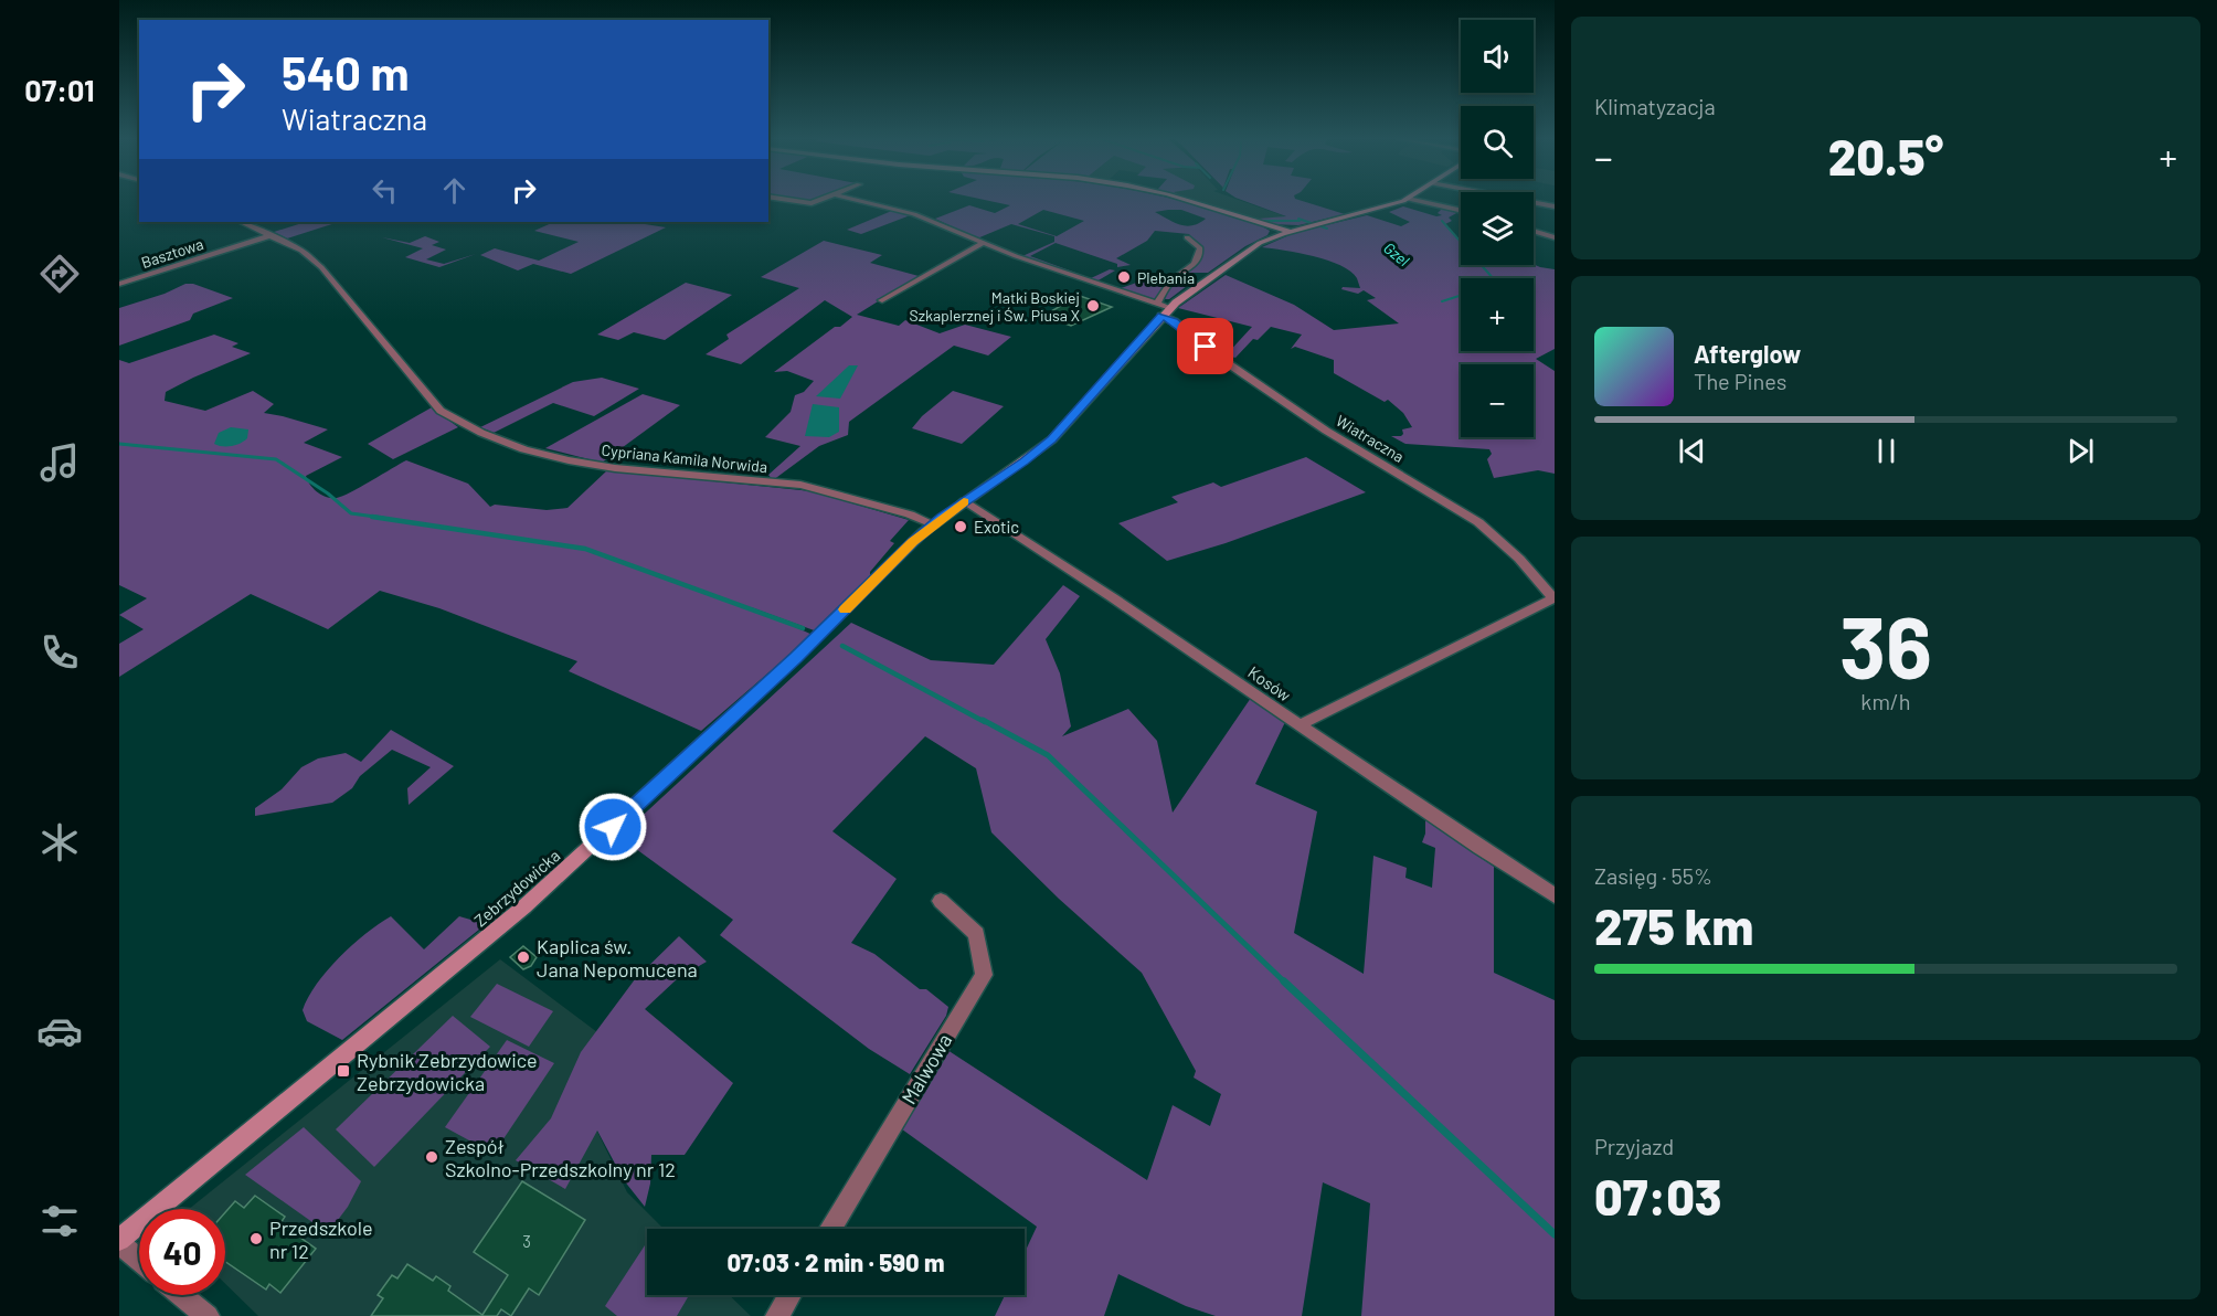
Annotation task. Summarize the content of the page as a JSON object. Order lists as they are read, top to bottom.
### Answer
{
  "streets": {
    "street": [
      "Basztowa",
      "Wiatraczna",
      "Cypriana Kamila Norwida",
      "Kosów",
      "Zebrzydowicka",
      "Malwowa"
    ]
  },
  "crossings": [
    ["Basztowa", "Cypriana Kamila Norwida"],
    ["Wiatraczna", "Kosów"],
    ["Wiatraczna", "Zebrzydowicka"],
    ["Cypriana Kamila Norwida", "Zebrzydowicka"],
    ["Kosów", "Zebrzydowicka"]
  ],
  "water": ["Gzel"],
  "places": {
    "other": [
      "Plebania",
      "Matki Boskiej Szkaplerznej i Św. Piusa X",
      "Exotic",
      "Kaplica św. Jana Nepomucena",
      "Zespół Szkolno-Przedszkolny nr 12",
      "Przedszkole nr 12"
    ],
    "transit": ["Rybnik Zebrzydowice Zebrzydowicka"]
  },
  "house_numbers": ["3"],
  "page": {
    "tabs": "07:01",
    "tile": [
      "Klimatyzacja",
      ["36", "km/h"],
      ["Zasięg · 55%", "275 km"],
      ["Przyjazd", "07:03"]
    ],
    "map_buttons": ["+", "−"],
    "turn": ["540 m", "Wiatraczna"],
    "heat": ["−", "20.5°", "+"],
    "song": ["Afterglow", "The Pines"],
    "limit": "40",
    "trip": "07:03 · 2 min · 590 m"
  }
}
